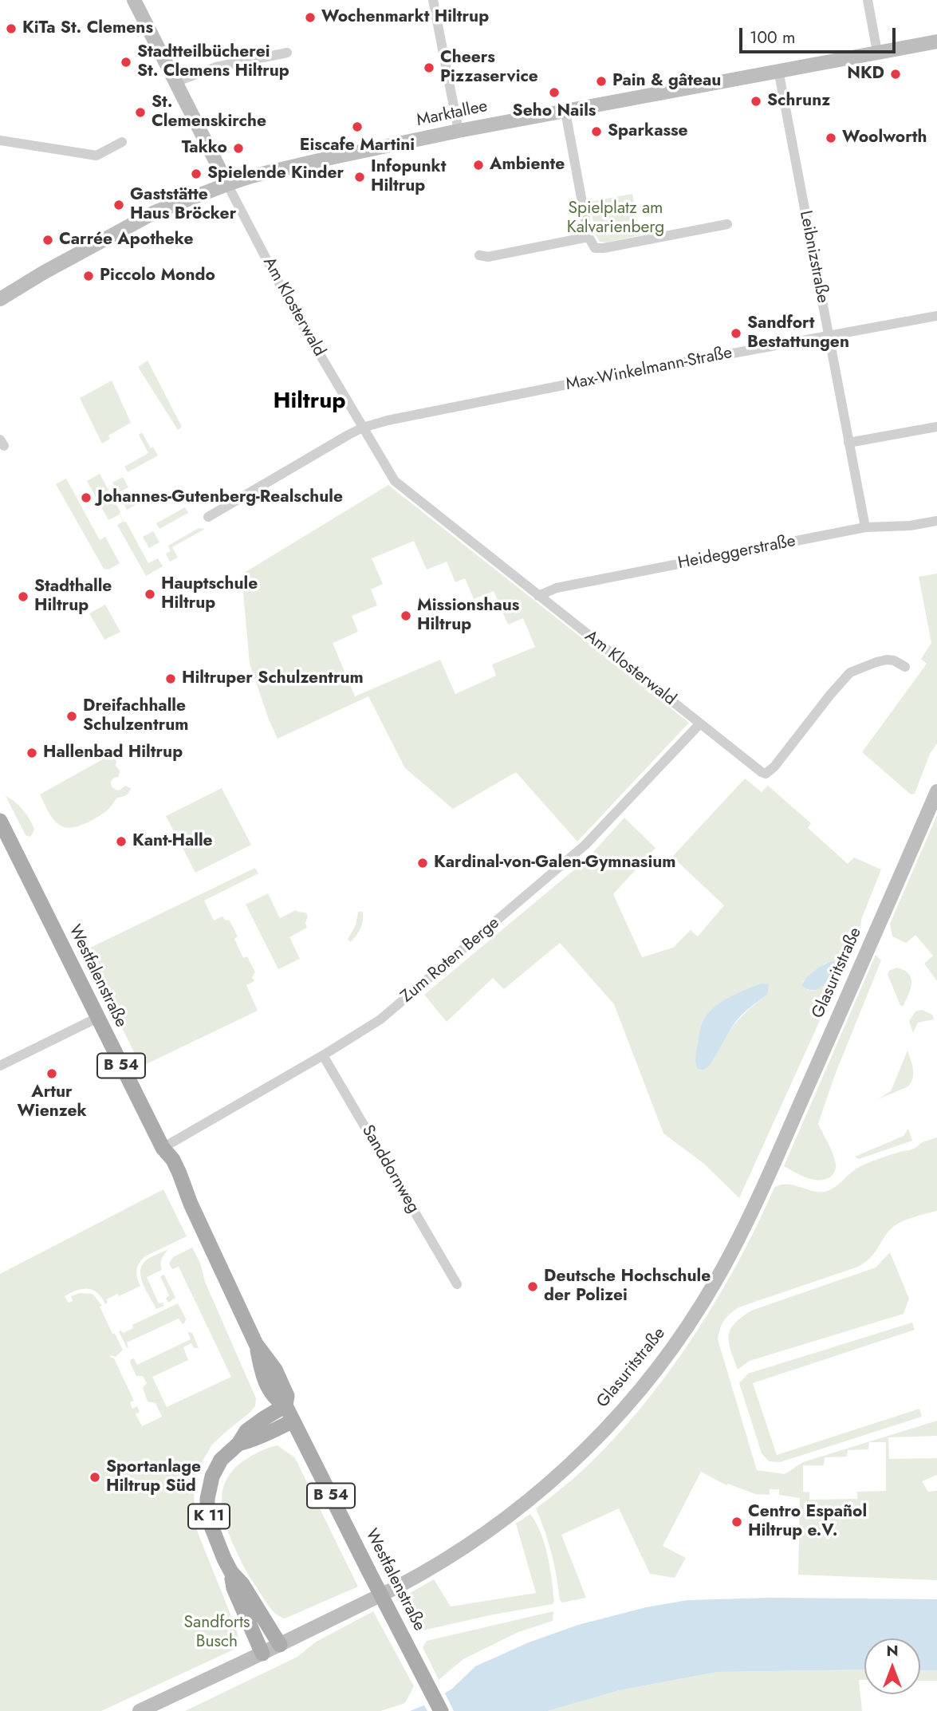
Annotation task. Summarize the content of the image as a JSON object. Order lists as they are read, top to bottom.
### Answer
{
  "streets": {
    "main road": [
      "Marktallee",
      "Glasuritstraße",
      "Westfalenstraße",
      "B 54",
      "K 11"
    ],
    "street": [
      "Leibnizstraße",
      "Am Klosterwald",
      "Max-Winkelmann-Straße",
      "Heideggerstraße",
      "Zum Roten Berge",
      "Sanddornweg"
    ]
  },
  "crossings": [
    ["Marktallee", "Leibnizstraße"],
    ["Marktallee", "Am Klosterwald"],
    ["Leibnizstraße", "Max-Winkelmann-Straße"],
    ["Leibnizstraße", "Heideggerstraße"],
    ["Am Klosterwald", "Max-Winkelmann-Straße"],
    ["Am Klosterwald", "Heideggerstraße"],
    ["Am Klosterwald", "Zum Roten Berge"],
    ["Zum Roten Berge", "Westfalenstraße"],
    ["Zum Roten Berge", "Sanddornweg"],
    ["Glasuritstraße", "K 11"],
    ["Westfalenstraße", "K 11"]
  ],
  "districts": ["Hiltrup"],
  "parks": ["Spielplatz am Kalvarienberg", "Sandforts Busch"],
  "places": [
    "Wochenmarkt Hiltrup",
    "KiTa St. Clemens",
    "Stadtteilbücherei St. Clemens Hiltrup",
    "Cheers Pizzaservice",
    "NKD",
    "Pain & gâteau",
    "Seho Nails",
    "Schrunz",
    "St. Clemenskirche",
    "Eiscafe Martini",
    "Sparkasse",
    "Woolworth",
    "Takko",
    "Ambiente",
    "Spielende Kinder",
    "Infopunkt Hiltrup",
    "Gaststätte Haus Bröcker",
    "Carrée Apotheke",
    "Piccolo Mondo",
    "Sandfort Bestattungen",
    "Johannes-Gutenberg-Realschule",
    "Hauptschule Hiltrup",
    "Stadthalle Hiltrup",
    "Missionshaus Hiltrup",
    "Hiltruper Schulzentrum",
    "Dreifachhalle Schulzentrum",
    "Hallenbad Hiltrup",
    "Kant-Halle",
    "Kardinal-von-Galen-Gymnasium",
    "Artur Wienzek",
    "Deutsche Hochschule der Polizei",
    "Sportanlage Hiltrup Süd",
    "Centro Español Hiltrup e.V."
  ],
  "scale_bar": "100 m",
  "north": "top"
}
